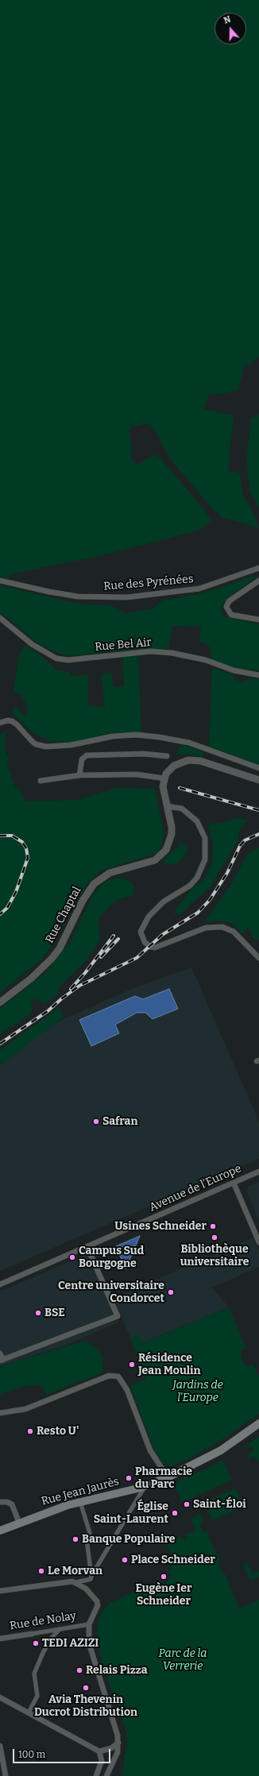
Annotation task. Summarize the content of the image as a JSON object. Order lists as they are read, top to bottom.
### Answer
{
  "streets": {
    "main road": ["Rue Jean Jaurès"],
    "street": [
      "Rue des Pyrénées",
      "Rue Bel Air",
      "Rue Chaptal",
      "Avenue de l'Europe",
      "Rue de Nolay"
    ]
  },
  "parks": ["Jardins de l'Europe", "Parc de la Verrerie"],
  "places": [
    "Safran",
    "Usines Schneider",
    "Bibliothèque universitaire",
    "Campus Sud Bourgogne",
    "Centre universitaire Condorcet",
    "BSE",
    "Résidence Jean Moulin",
    "Resto U'",
    "Pharmacie du Parc",
    "Saint-Éloi",
    "Église Saint-Laurent",
    "Banque Populaire",
    "Place Schneider",
    "Le Morvan",
    "Eugène Ier Schneider",
    "TEDI AZIZI",
    "Relais Pizza",
    "Avia Thevenin Ducrot Distribution"
  ],
  "scale_bar": "100 m",
  "north": "top"
}
